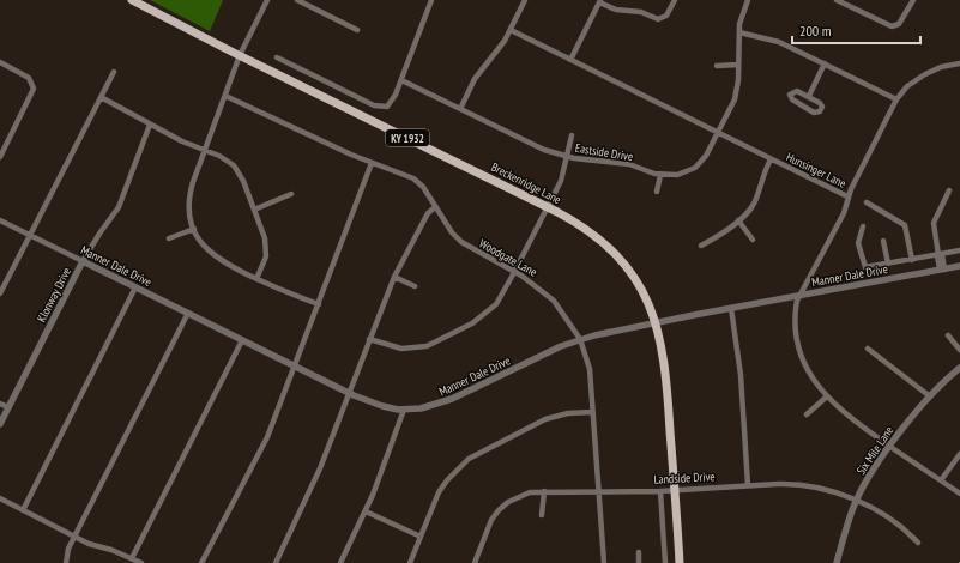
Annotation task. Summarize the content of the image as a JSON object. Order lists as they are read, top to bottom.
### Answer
{
  "streets": {
    "main road": ["KY 1932", "Breckenridge Lane"],
    "street": [
      "Eastside Drive",
      "Hunsinger Lane",
      "Woodgate Lane",
      "Manner Dale Drive",
      "Klonway Drive",
      "Six Mile Lane",
      "Landside Drive"
    ]
  },
  "crossings": [
    ["Eastside Drive", "Hunsinger Lane"],
    ["Hunsinger Lane", "Manner Dale Drive"],
    ["Hunsinger Lane", "Six Mile Lane"],
    ["Breckenridge Lane", "Manner Dale Drive"],
    ["Breckenridge Lane", "Landside Drive"],
    ["Woodgate Lane", "Manner Dale Drive"],
    ["Woodgate Lane", "Landside Drive"],
    ["Manner Dale Drive", "Klonway Drive"],
    ["Six Mile Lane", "Landside Drive"]
  ],
  "scale_bar": "200 m"
}
